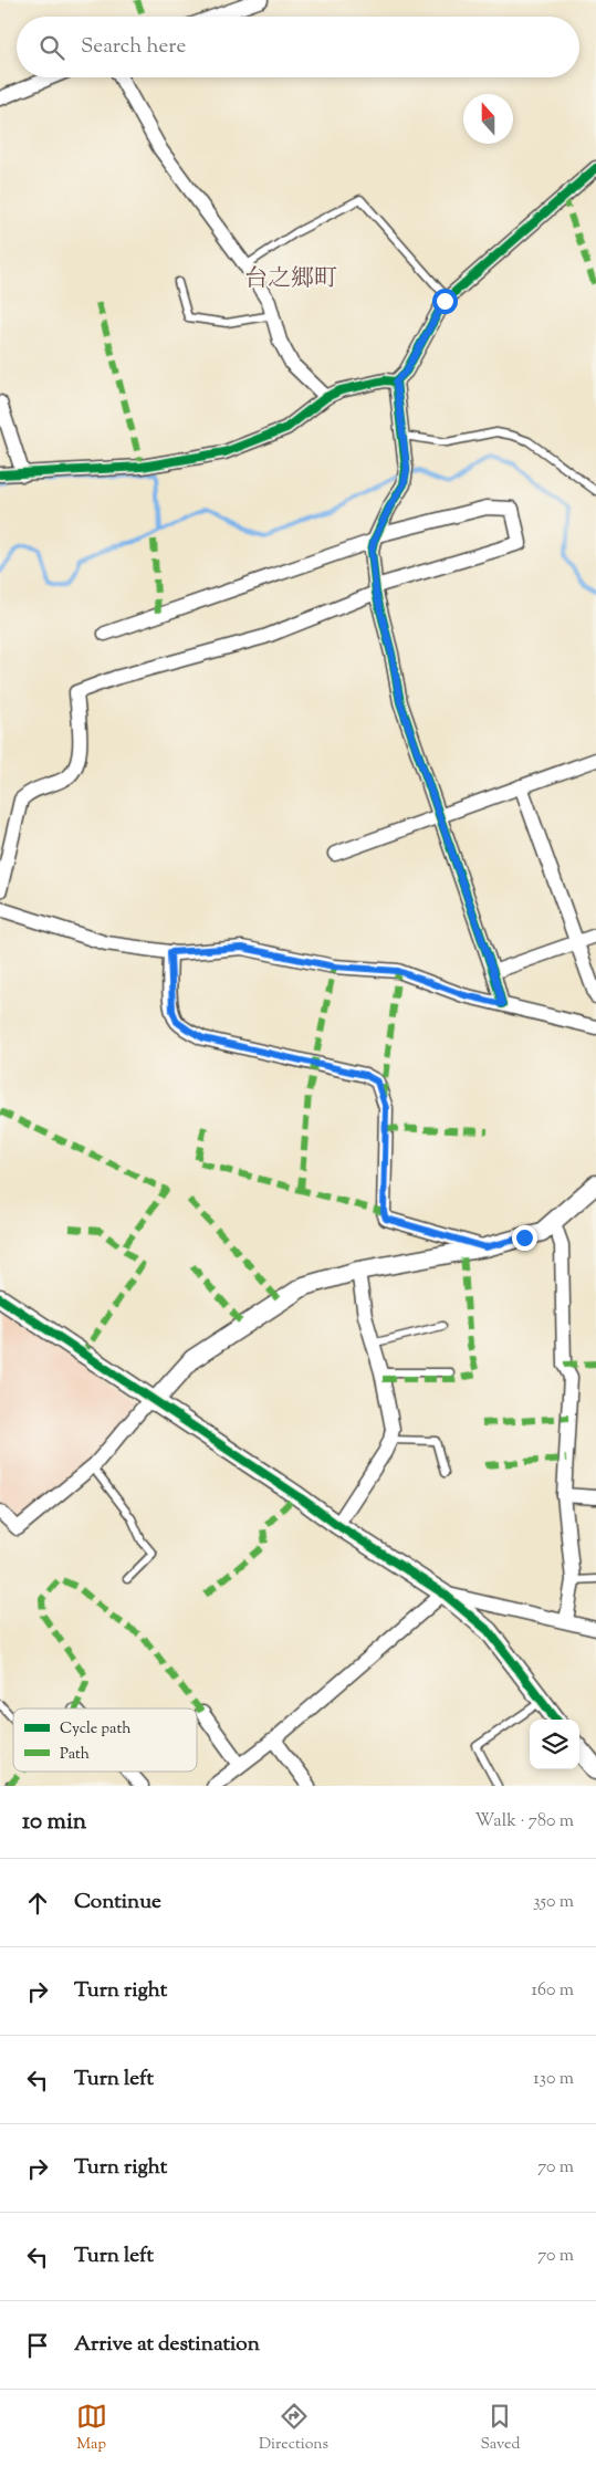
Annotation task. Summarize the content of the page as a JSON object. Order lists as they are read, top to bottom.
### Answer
{
  "districts": ["台之郷町"],
  "legend": ["Cycle path", "Path"],
  "north": "top",
  "page": {
    "search": "Search here",
    "heading": ["10 min", "Walk · 780 m"],
    "list": [
      ["Continue", "350 m"],
      ["Turn right", "160 m"],
      ["Turn left", "130 m"],
      ["Turn right", "70 m"],
      ["Turn left", "70 m"],
      "Arrive at destination"
    ],
    "nav": ["Map", "Directions", "Saved"]
  }
}
